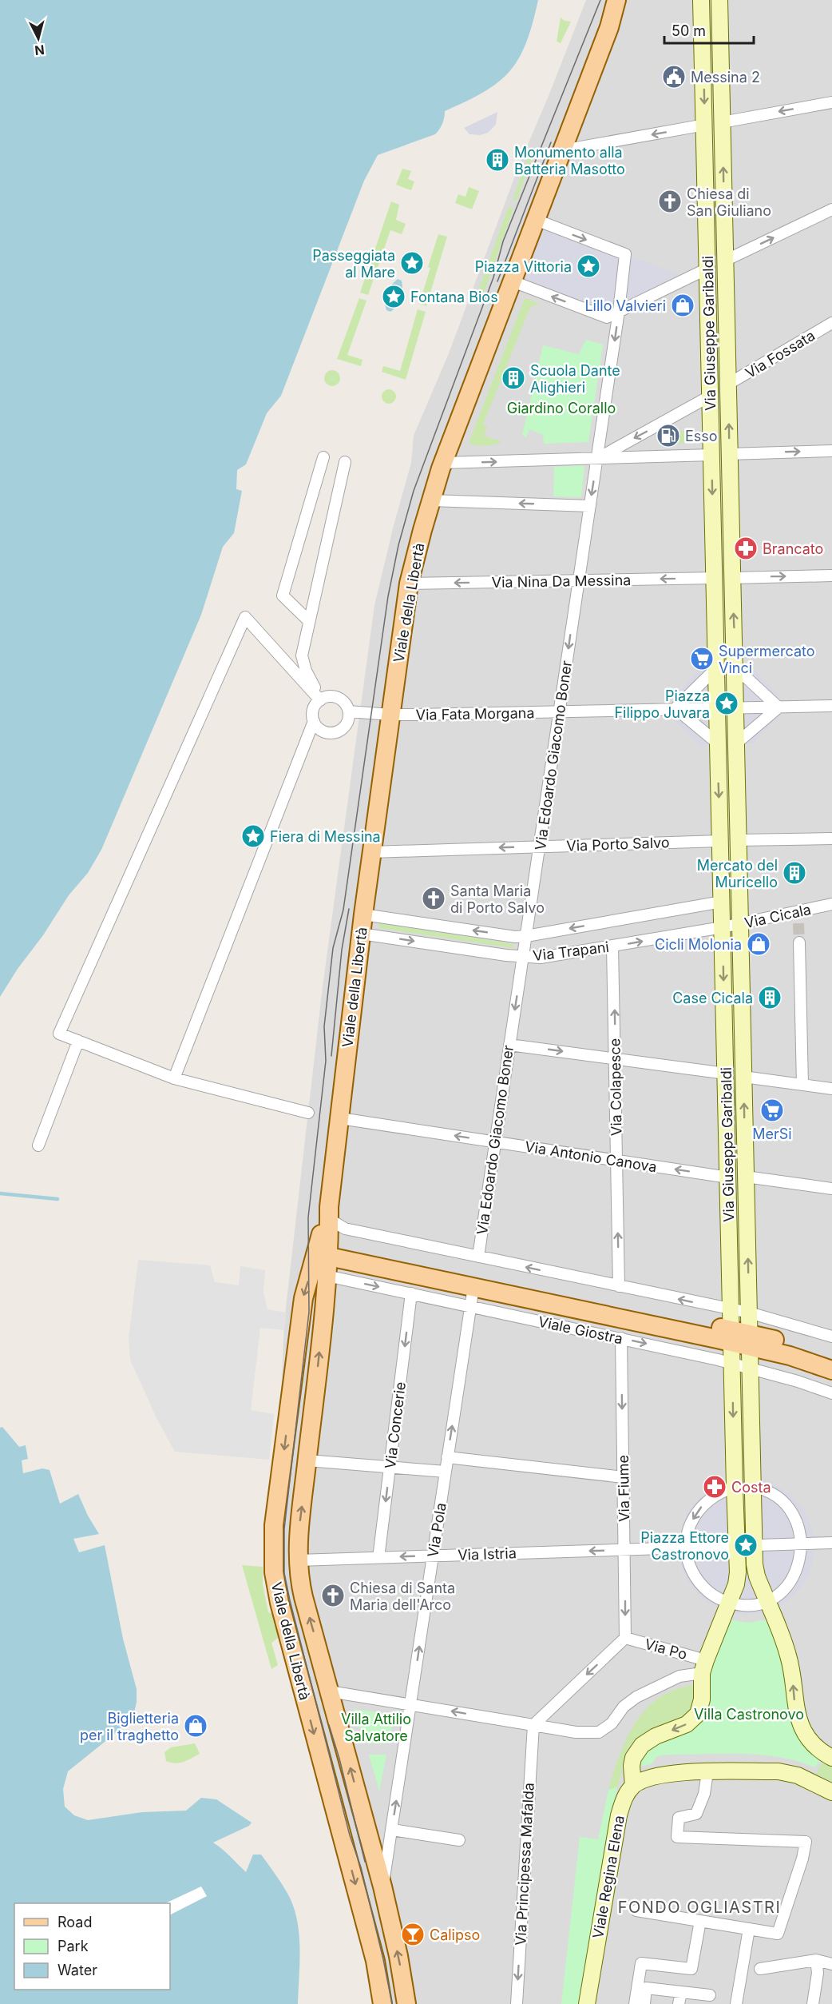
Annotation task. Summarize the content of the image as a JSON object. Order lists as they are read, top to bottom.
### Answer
{
  "streets": {
    "main road": [
      "Via Giuseppe Garibaldi",
      "Viale della Libertà",
      "Viale Giostra",
      "Viale Regina Elena"
    ],
    "street": [
      "Via Fossata",
      "Via Nina Da Messina",
      "Via Fata Morgana",
      "Via Edoardo Giacomo Boner",
      "Via Porto Salvo",
      "Via Cicala",
      "Via Trapani",
      "Via Colapesce",
      "Via Antonio Canova",
      "Via Concerie",
      "Via Fiume",
      "Via Pola",
      "Via Istria",
      "Via Po",
      "Via Principessa Mafalda"
    ]
  },
  "crossings": [
    ["Via Giuseppe Garibaldi", "Via Fossata"],
    ["Via Giuseppe Garibaldi", "Via Nina Da Messina"],
    ["Via Giuseppe Garibaldi", "Via Fata Morgana"],
    ["Via Giuseppe Garibaldi", "Via Porto Salvo"],
    ["Via Giuseppe Garibaldi", "Via Cicala"],
    ["Via Giuseppe Garibaldi", "Via Trapani"],
    ["Via Giuseppe Garibaldi", "Via Antonio Canova"],
    ["Via Giuseppe Garibaldi", "Viale Giostra"],
    ["Via Giuseppe Garibaldi", "Via Istria"],
    ["Via Giuseppe Garibaldi", "Via Po"],
    ["Via Nina Da Messina", "Viale della Libertà"],
    ["Via Nina Da Messina", "Via Edoardo Giacomo Boner"],
    ["Viale della Libertà", "Via Fata Morgana"],
    ["Viale della Libertà", "Via Edoardo Giacomo Boner"],
    ["Viale della Libertà", "Via Porto Salvo"],
    ["Viale della Libertà", "Via Trapani"],
    ["Viale della Libertà", "Via Antonio Canova"],
    ["Viale della Libertà", "Viale Giostra"],
    ["Viale della Libertà", "Via Pola"],
    ["Viale della Libertà", "Via Istria"],
    ["Via Fata Morgana", "Via Edoardo Giacomo Boner"],
    ["Via Edoardo Giacomo Boner", "Via Porto Salvo"],
    ["Via Edoardo Giacomo Boner", "Via Trapani"],
    ["Via Edoardo Giacomo Boner", "Via Antonio Canova"],
    ["Via Cicala", "Via Trapani"],
    ["Via Trapani", "Via Colapesce"],
    ["Via Colapesce", "Via Antonio Canova"],
    ["Viale Giostra", "Via Concerie"],
    ["Viale Giostra", "Via Fiume"],
    ["Viale Giostra", "Via Pola"],
    ["Via Concerie", "Via Istria"],
    ["Via Fiume", "Via Istria"],
    ["Via Fiume", "Via Po"],
    ["Via Pola", "Via Istria"]
  ],
  "one_way": [
    "Via Edoardo Giacomo Boner",
    "Via Porto Salvo",
    "Via Colapesce",
    "Via Antonio Canova",
    "Via Concerie",
    "Via Fiume",
    "Via Pola",
    "Via Principessa Mafalda"
  ],
  "districts": ["FONDO OGLIASTRI"],
  "parks": ["Giardino Corallo", "Villa Castronovo", "Villa Attilio Salvatore"],
  "places": {
    "public building": ["Messina 2"],
    "building": [
      "Monumento alla Batteria Masotto",
      "Scuola Dante Alighieri",
      "Mercato del Muricello",
      "Case Cicala"
    ],
    "church": ["Chiesa di San Giuliano", "Santa Maria di Porto Salvo", "Chiesa di Santa Maria dell'Arco"],
    "place": [
      "Passeggiata al Mare",
      "Piazza Vittoria",
      "Fontana Bios",
      "Piazza Filippo Juvara",
      "Fiera di Messina",
      "Piazza Ettore Castronovo"
    ],
    "shop": ["Lillo Valvieri", "Cicli Molonia", "Biglietteria per il traghetto"],
    "fuel station": ["Esso"],
    "pharmacy": ["Brancato", "Costa"],
    "supermarket": ["Supermercato Vinci", "MerSi"],
    "bar": ["Calipso"]
  },
  "legend": ["Road", "Park", "Water"],
  "scale_bar": "50 m",
  "north": "bottom"
}
